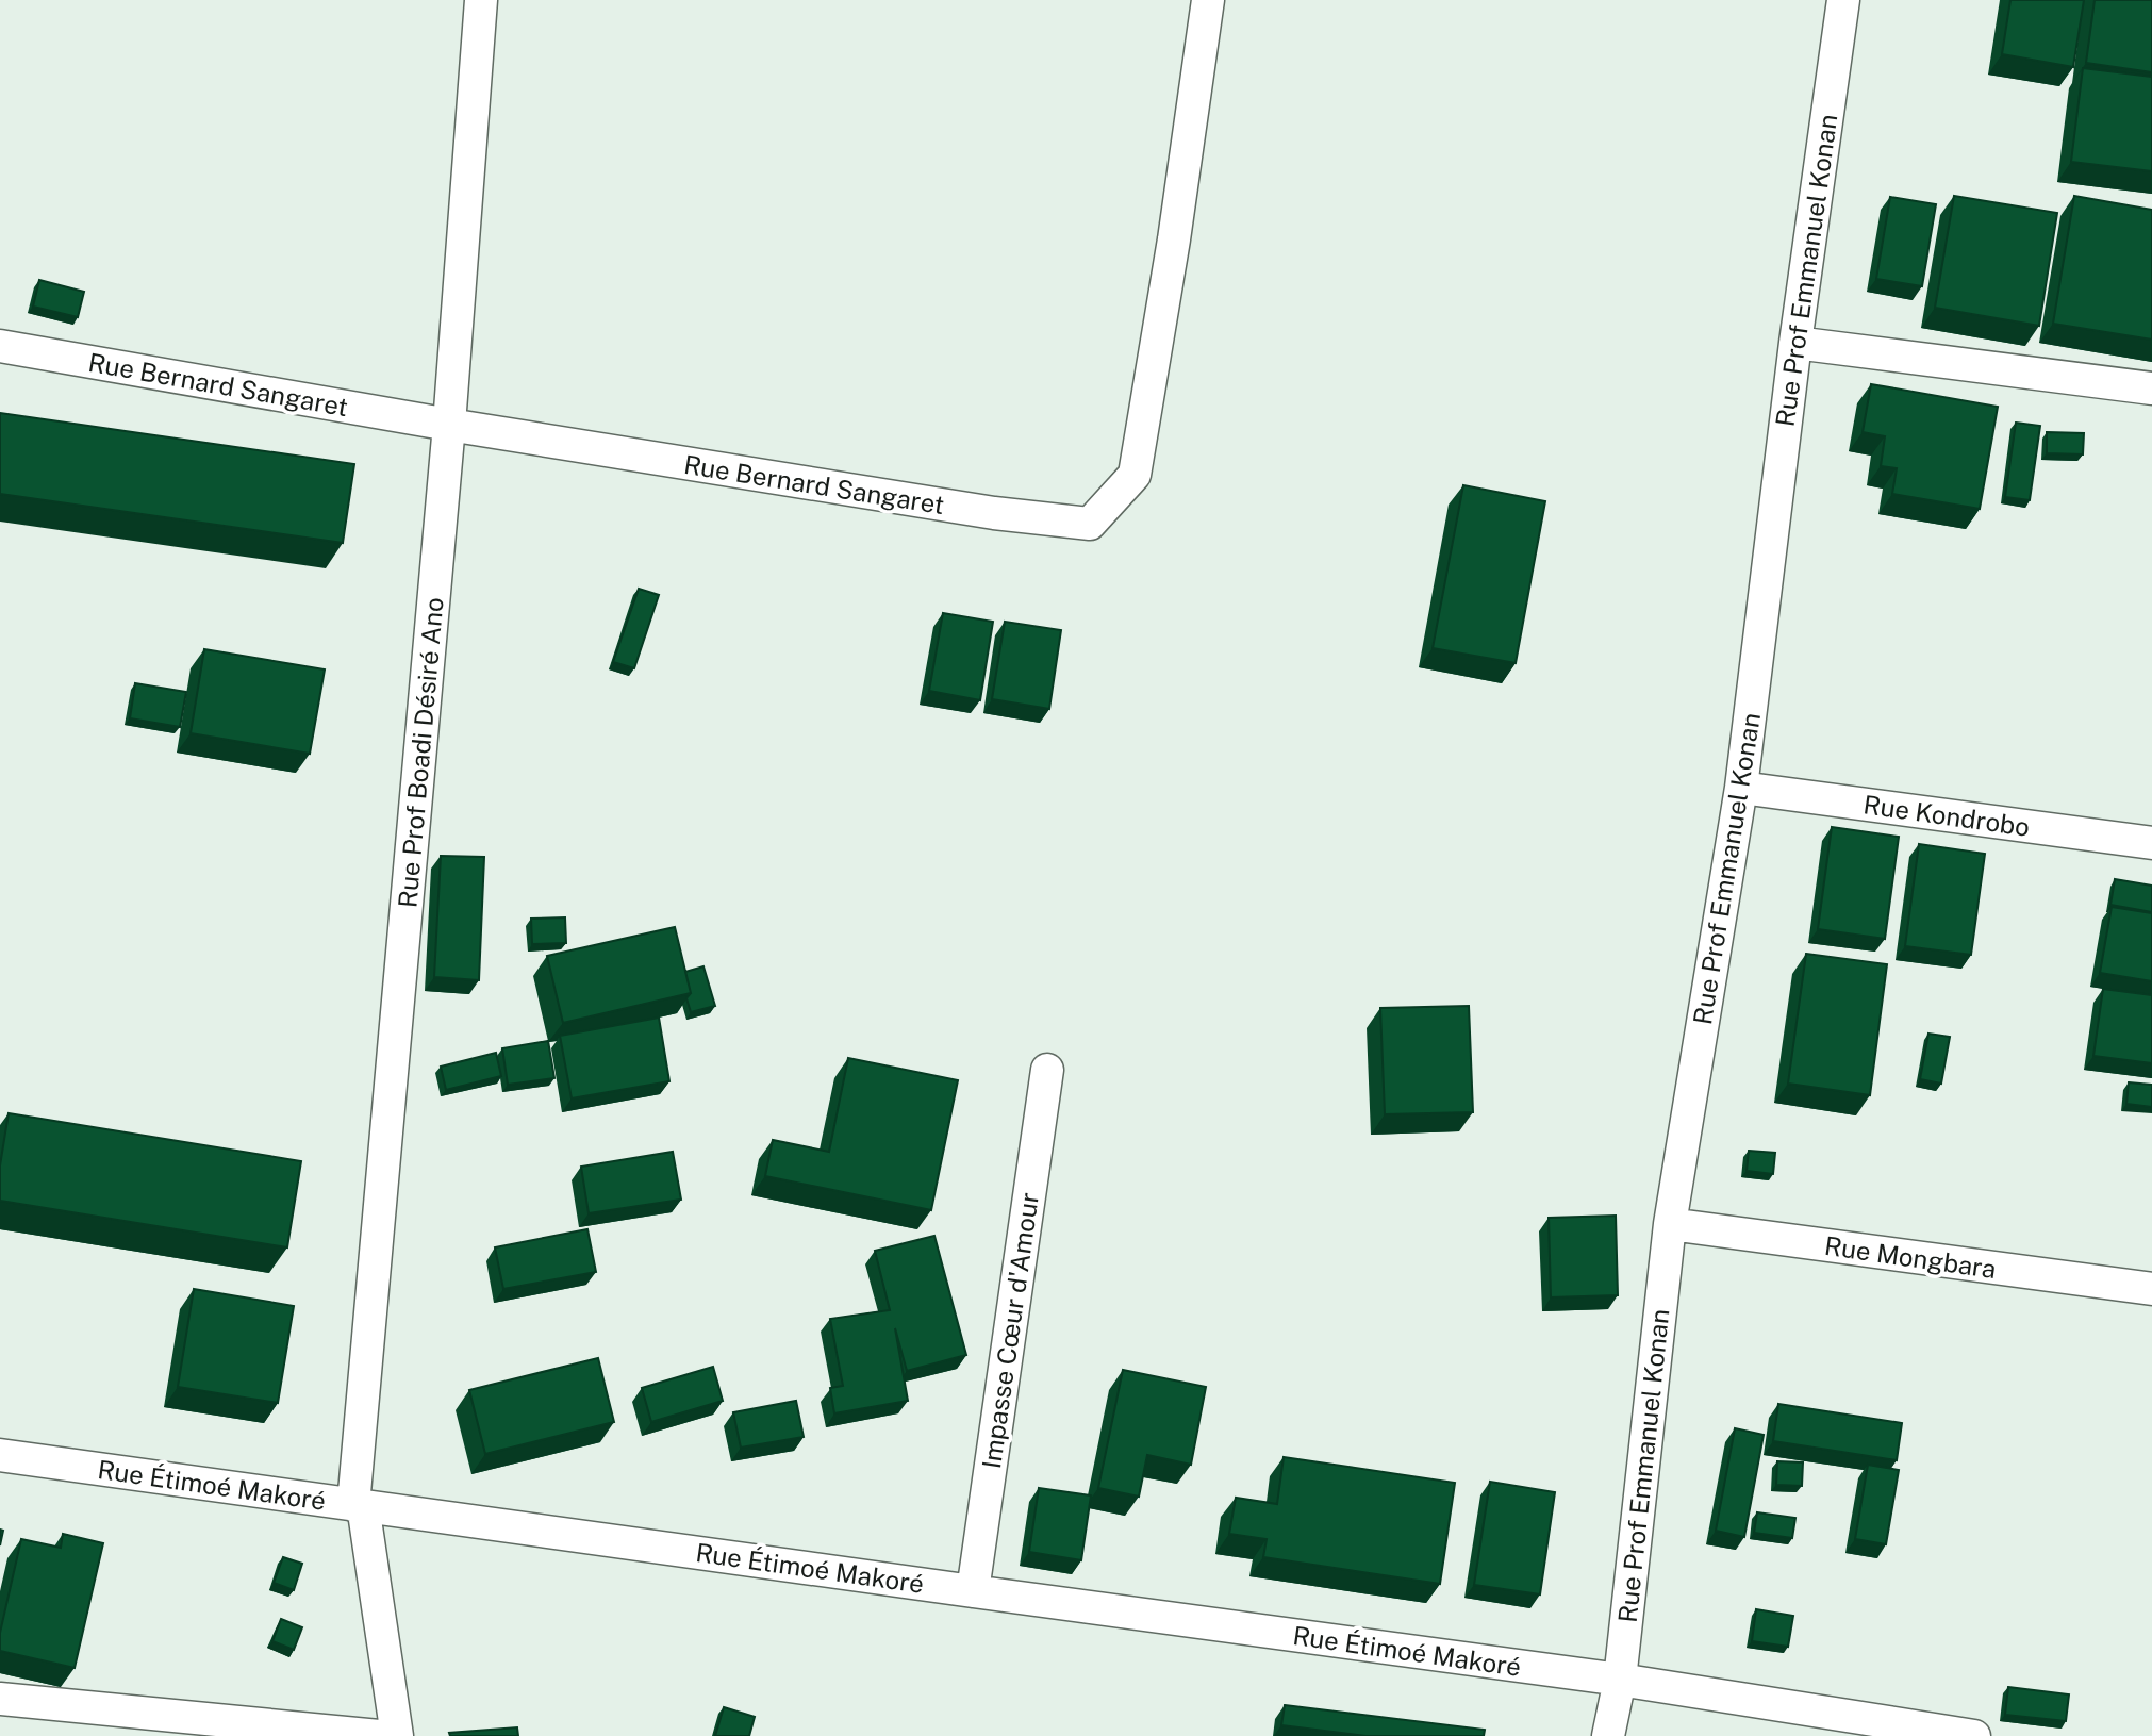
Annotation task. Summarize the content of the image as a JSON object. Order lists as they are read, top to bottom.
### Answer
{
  "streets": {
    "street": [
      "Rue Prof Emmanuel Konan",
      "Rue Bernard Sangaret",
      "Rue Prof Boadi Désiré Ano",
      "Rue Kondrobo",
      "Rue Mongbara",
      "Impasse Cœur d'Amour",
      "Rue Étimoé Makoré"
    ]
  },
  "crossings": [
    ["Rue Prof Emmanuel Konan", "Rue Kondrobo"],
    ["Rue Prof Emmanuel Konan", "Rue Mongbara"],
    ["Rue Prof Emmanuel Konan", "Rue Étimoé Makoré"],
    ["Rue Bernard Sangaret", "Rue Prof Boadi Désiré Ano"],
    ["Rue Prof Boadi Désiré Ano", "Rue Étimoé Makoré"],
    ["Impasse Cœur d'Amour", "Rue Étimoé Makoré"]
  ]
}
